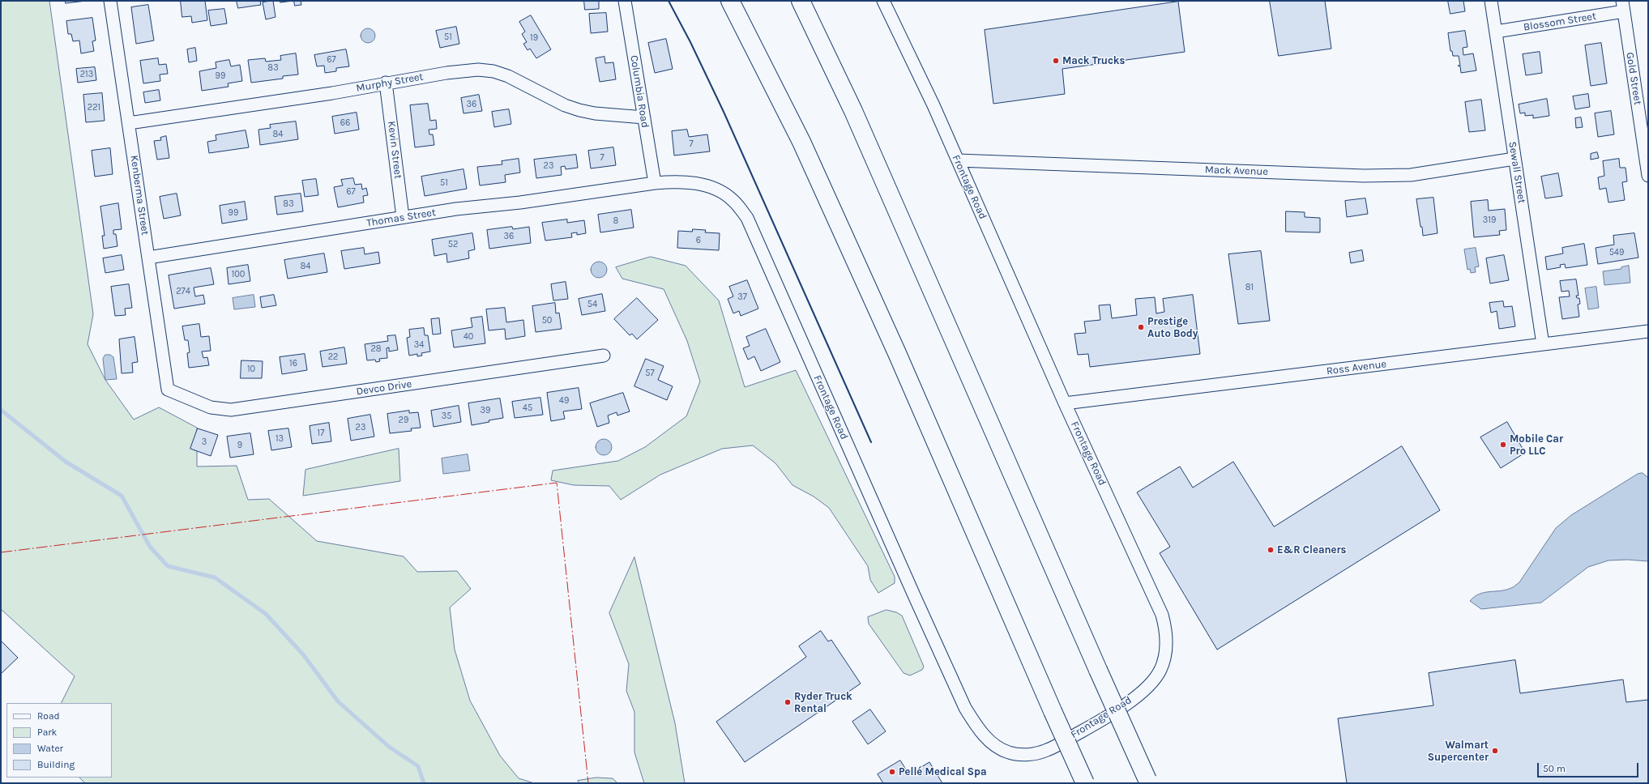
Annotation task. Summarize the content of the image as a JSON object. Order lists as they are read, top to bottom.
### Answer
{
  "streets": {
    "street": [
      "Blossom Street",
      "Gold Street",
      "Murphy Street",
      "Columbia Road",
      "Kevin Street",
      "Mack Avenue",
      "Sewall Street",
      "Frontage Road",
      "Kenberma Street",
      "Thomas Street",
      "Ross Avenue",
      "Devco Drive"
    ]
  },
  "crossings": [
    ["Blossom Street", "Gold Street"],
    ["Blossom Street", "Sewall Street"],
    ["Murphy Street", "Columbia Road"],
    ["Murphy Street", "Kevin Street"],
    ["Murphy Street", "Kenberma Street"],
    ["Columbia Road", "Frontage Road"],
    ["Columbia Road", "Thomas Street"],
    ["Kevin Street", "Thomas Street"],
    ["Mack Avenue", "Sewall Street"],
    ["Mack Avenue", "Frontage Road"],
    ["Sewall Street", "Ross Avenue"],
    ["Frontage Road", "Thomas Street"],
    ["Frontage Road", "Ross Avenue"],
    ["Kenberma Street", "Thomas Street"],
    ["Kenberma Street", "Devco Drive"]
  ],
  "places": [
    "Mack Trucks",
    "Prestige Auto Body",
    "Mobile Car Pro LLC",
    "E&R Cleaners",
    "Ryder Truck Rental",
    "Walmart Supercenter",
    "Pellé Medical Spa"
  ],
  "house_numbers": [
    "51",
    "19",
    "67",
    "83",
    "213",
    "99",
    "36",
    "221",
    "66",
    "84",
    "7",
    "7",
    "23",
    "51",
    "67",
    "83",
    "99",
    "319",
    "8",
    "36",
    "6",
    "52",
    "549",
    "84",
    "100",
    "81",
    "274",
    "37",
    "54",
    "50",
    "40",
    "34",
    "28",
    "22",
    "16",
    "10",
    "57",
    "49",
    "45",
    "39",
    "35",
    "29",
    "23",
    "17",
    "13",
    "3",
    "9"
  ],
  "legend": [
    "Road",
    "Park",
    "Water",
    "Building"
  ],
  "scale_bar": "50 m"
}
